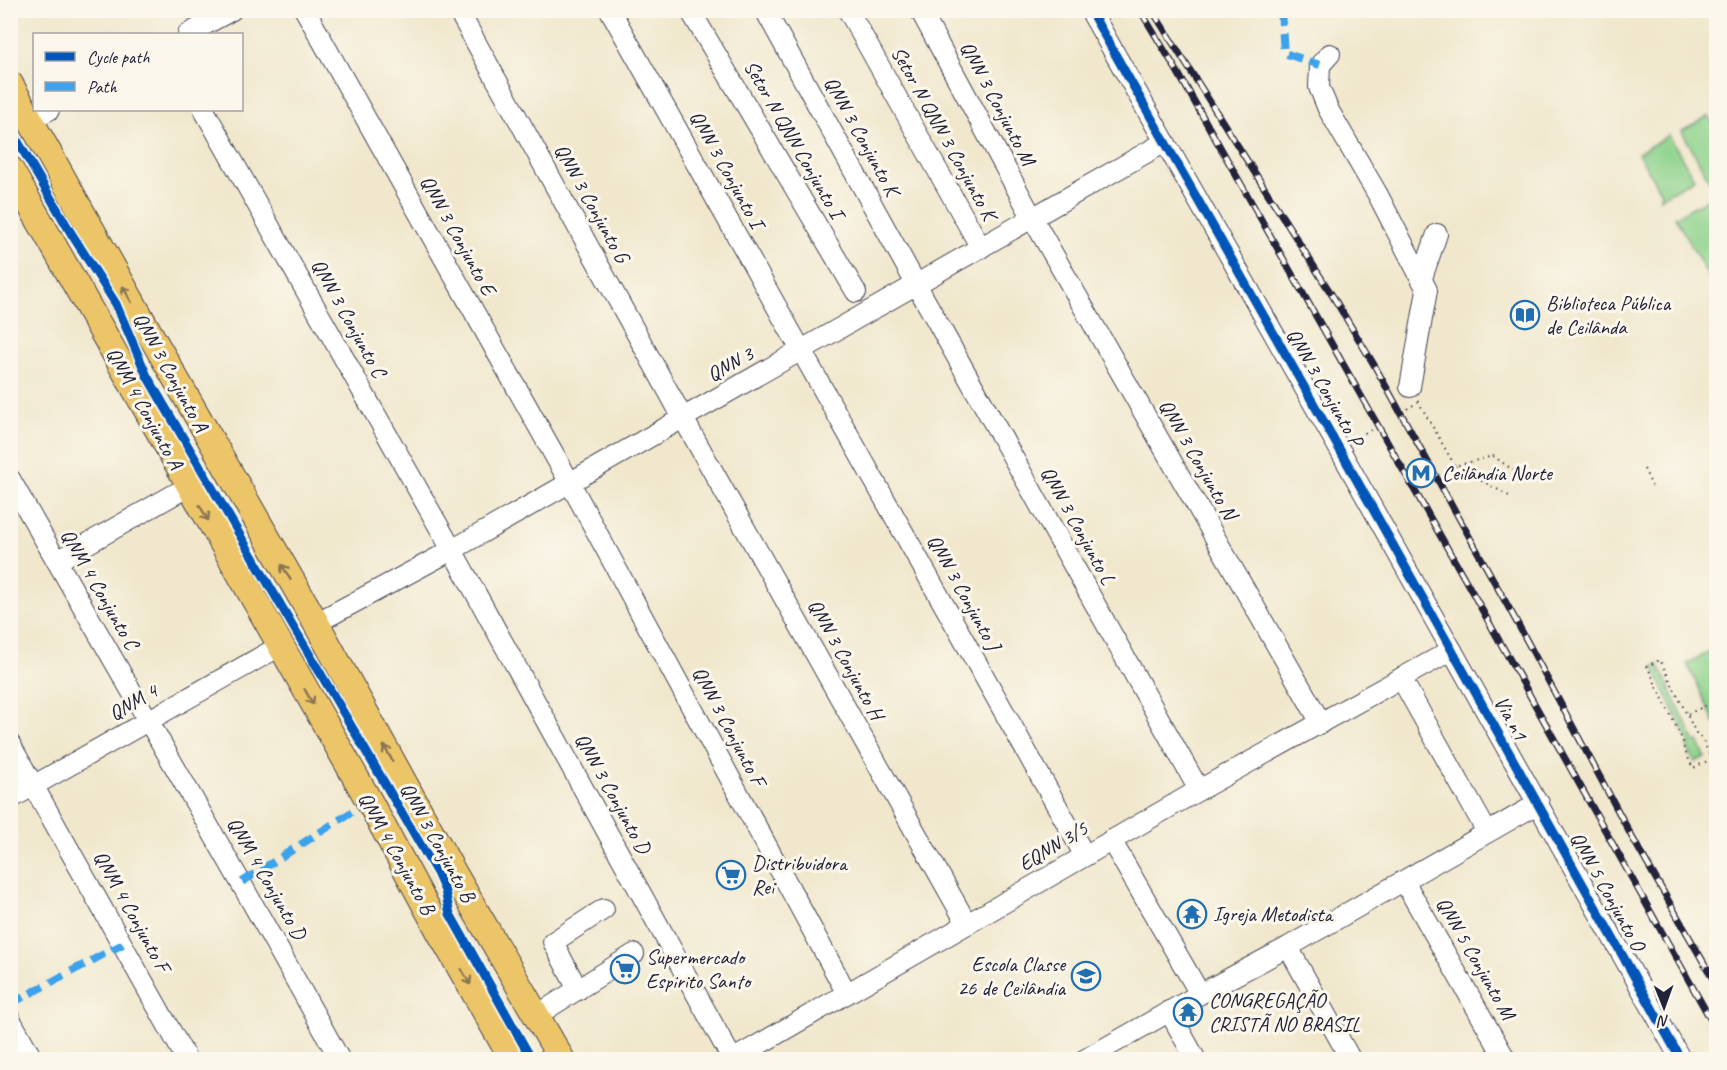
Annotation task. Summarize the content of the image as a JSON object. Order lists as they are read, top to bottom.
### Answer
{
  "streets": {
    "main road": [
      "QNN 3 Conjunto A",
      "QNM 4 Conjunto A",
      "QNN 3 Conjunto B",
      "QNM 4 Conjunto B"
    ],
    "street": [
      "QNN 3 Conjunto M",
      "Setor N QNN 3 Conjunto K",
      "QNN 3 Conjunto K",
      "Setor N QNN Conjunto I",
      "QNN 3 Conjunto I",
      "QNN 3 Conjunto G",
      "QNN 3 Conjunto E",
      "QNN 3 Conjunto C",
      "QNN 3",
      "QNN 3 Conjunto P",
      "QNN 3 Conjunto N",
      "QNN 3 Conjunto L",
      "QNM 4 Conjunto C",
      "QNN 3 Conjunto J",
      "QNN 3 Conjunto H",
      "QNM 4",
      "Via n1",
      "QNN 3 Conjunto F",
      "QNN 3 Conjunto D",
      "EQNN 3/5",
      "QNM 4 Conjunto D",
      "QNN 5 Conjunto O",
      "QNM 4 Conjunto F",
      "QNN 5 Conjunto M"
    ]
  },
  "crossings": [
    ["QNN 3 Conjunto M", "QNN 3"],
    ["QNN 3 Conjunto M", "QNN 3 Conjunto N"],
    ["Setor N QNN 3 Conjunto K", "QNN 3"],
    ["QNN 3 Conjunto K", "QNN 3"],
    ["QNN 3 Conjunto K", "QNN 3 Conjunto L"],
    ["QNN 3 Conjunto I", "QNN 3"],
    ["QNN 3 Conjunto I", "QNN 3 Conjunto J"],
    ["QNN 3 Conjunto G", "QNN 3"],
    ["QNN 3 Conjunto G", "QNN 3 Conjunto H"],
    ["QNN 3 Conjunto E", "QNN 3"],
    ["QNN 3 Conjunto E", "QNN 3 Conjunto F"],
    ["QNN 3 Conjunto C", "QNN 3"],
    ["QNN 3 Conjunto C", "QNN 3 Conjunto D"],
    ["QNN 3", "QNN 3 Conjunto A"],
    ["QNN 3", "QNN 3 Conjunto P"],
    ["QNN 3", "QNN 3 Conjunto N"],
    ["QNN 3", "QNN 3 Conjunto L"],
    ["QNN 3", "QNN 3 Conjunto J"],
    ["QNN 3", "QNN 3 Conjunto H"],
    ["QNN 3", "QNN 3 Conjunto F"],
    ["QNN 3", "QNN 3 Conjunto D"],
    ["QNN 3", "QNN 3 Conjunto B"],
    ["QNN 3 Conjunto A", "QNN 3 Conjunto B"],
    ["QNN 3 Conjunto P", "Via n1"],
    ["QNN 3 Conjunto P", "EQNN 3/5"],
    ["QNM 4 Conjunto A", "QNM 4"],
    ["QNM 4 Conjunto A", "QNM 4 Conjunto B"],
    ["QNN 3 Conjunto N", "EQNN 3/5"],
    ["QNN 3 Conjunto L", "EQNN 3/5"],
    ["QNM 4 Conjunto C", "QNM 4"],
    ["QNM 4 Conjunto C", "QNM 4 Conjunto D"],
    ["QNN 3 Conjunto J", "EQNN 3/5"],
    ["QNN 3 Conjunto H", "EQNN 3/5"],
    ["QNM 4", "QNM 4 Conjunto B"],
    ["QNM 4", "QNM 4 Conjunto D"],
    ["QNM 4", "QNM 4 Conjunto F"],
    ["Via n1", "EQNN 3/5"],
    ["Via n1", "QNN 5 Conjunto O"],
    ["QNN 3 Conjunto F", "EQNN 3/5"],
    ["QNN 3 Conjunto D", "EQNN 3/5"]
  ],
  "one_way": ["QNN 3 Conjunto A", "QNN 3 Conjunto B", "QNM 4 Conjunto B"],
  "places": {
    "library": ["Biblioteca Pública de Ceilânda"],
    "metro station": ["Ceilândia Norte"],
    "supermarket": ["Distribuidora Rei", "Supermercado Espirito Santo"],
    "temple": ["Igreja Metodista", "CONGREGAÇÃO CRISTÃ NO BRASIL"],
    "school or university": ["Escola Classe 26 de Ceilândia"]
  },
  "legend": ["Cycle path", "Path"],
  "north": "bottom"
}
